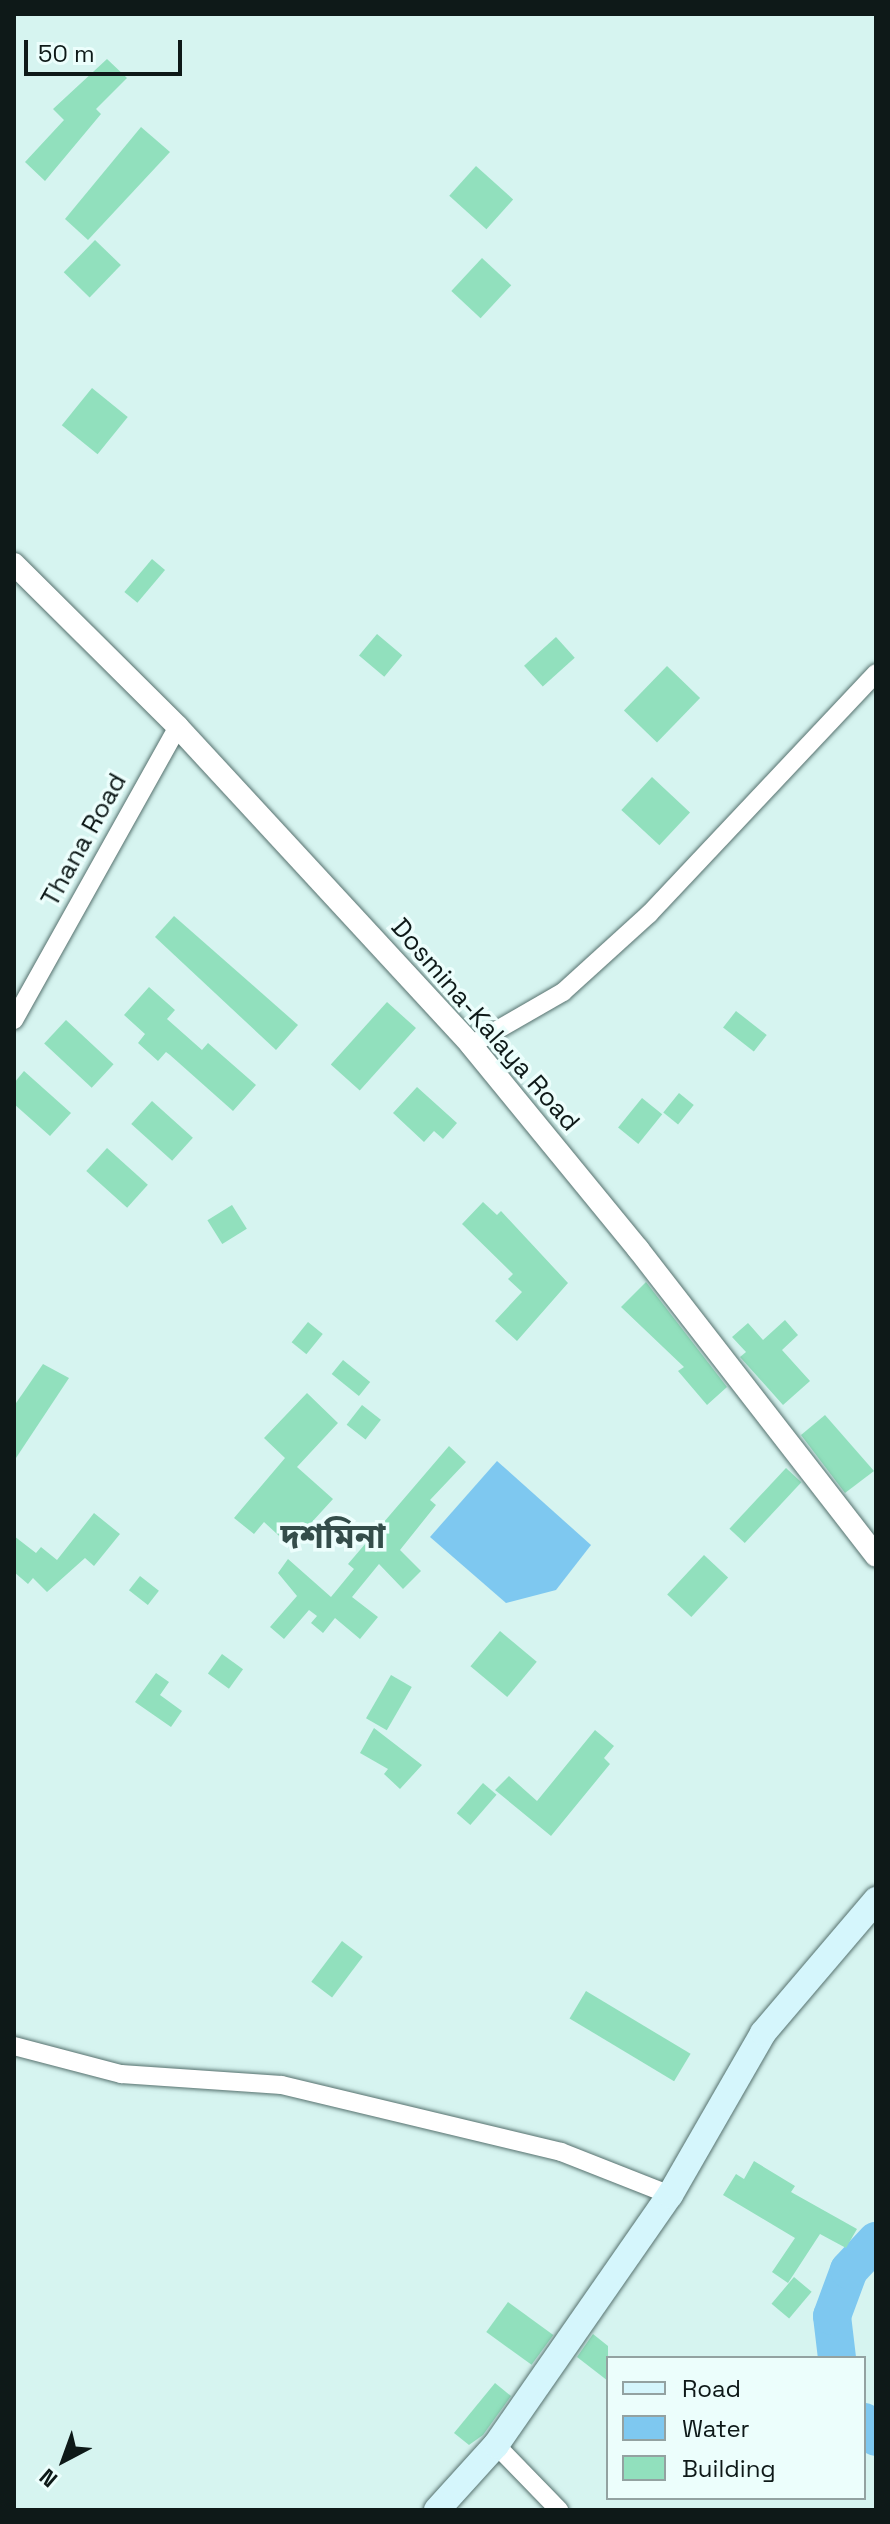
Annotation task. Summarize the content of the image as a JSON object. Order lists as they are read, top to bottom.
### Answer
{
  "streets": {
    "street": ["Thana Road", "Dosmina-Kalaya Road"]
  },
  "crossings": [
    ["Thana Road", "Dosmina-Kalaya Road"]
  ],
  "districts": ["দশমিনা"],
  "legend": ["Road", "Water", "Building"],
  "scale_bar": "50 m",
  "north": "bottom left"
}
